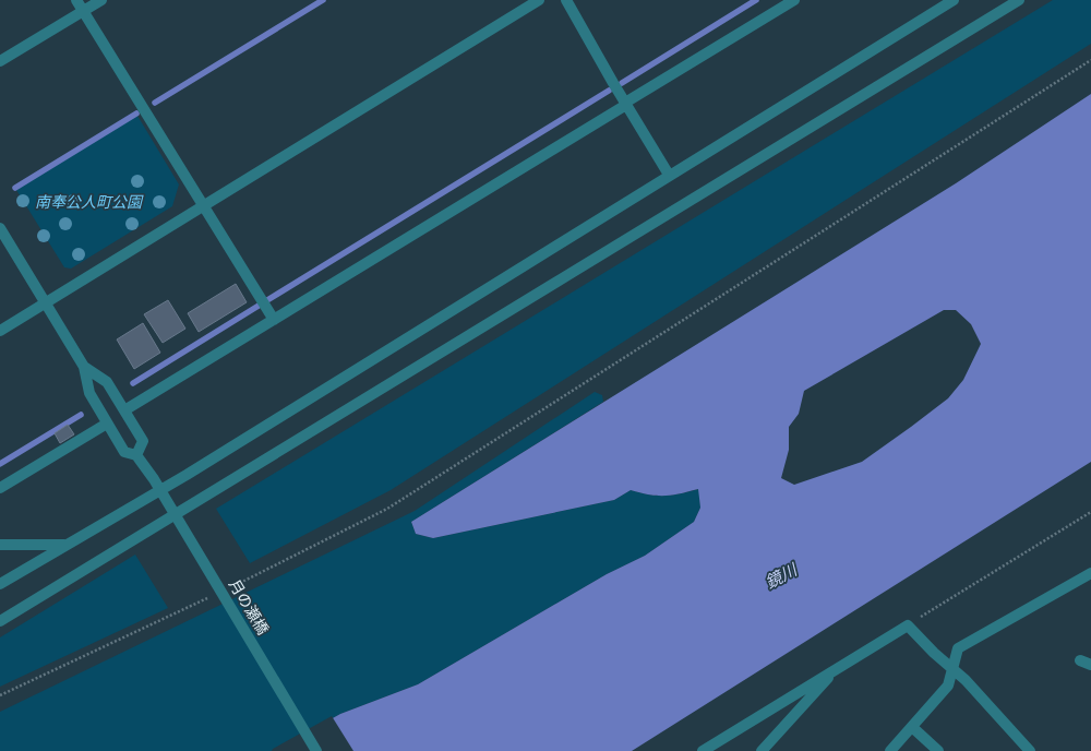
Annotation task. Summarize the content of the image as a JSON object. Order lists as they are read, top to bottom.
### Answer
{
  "streets": {
    "street": ["月の瀬橋"]
  },
  "water": ["鏡川"],
  "parks": ["南奉公人町公園"]
}
